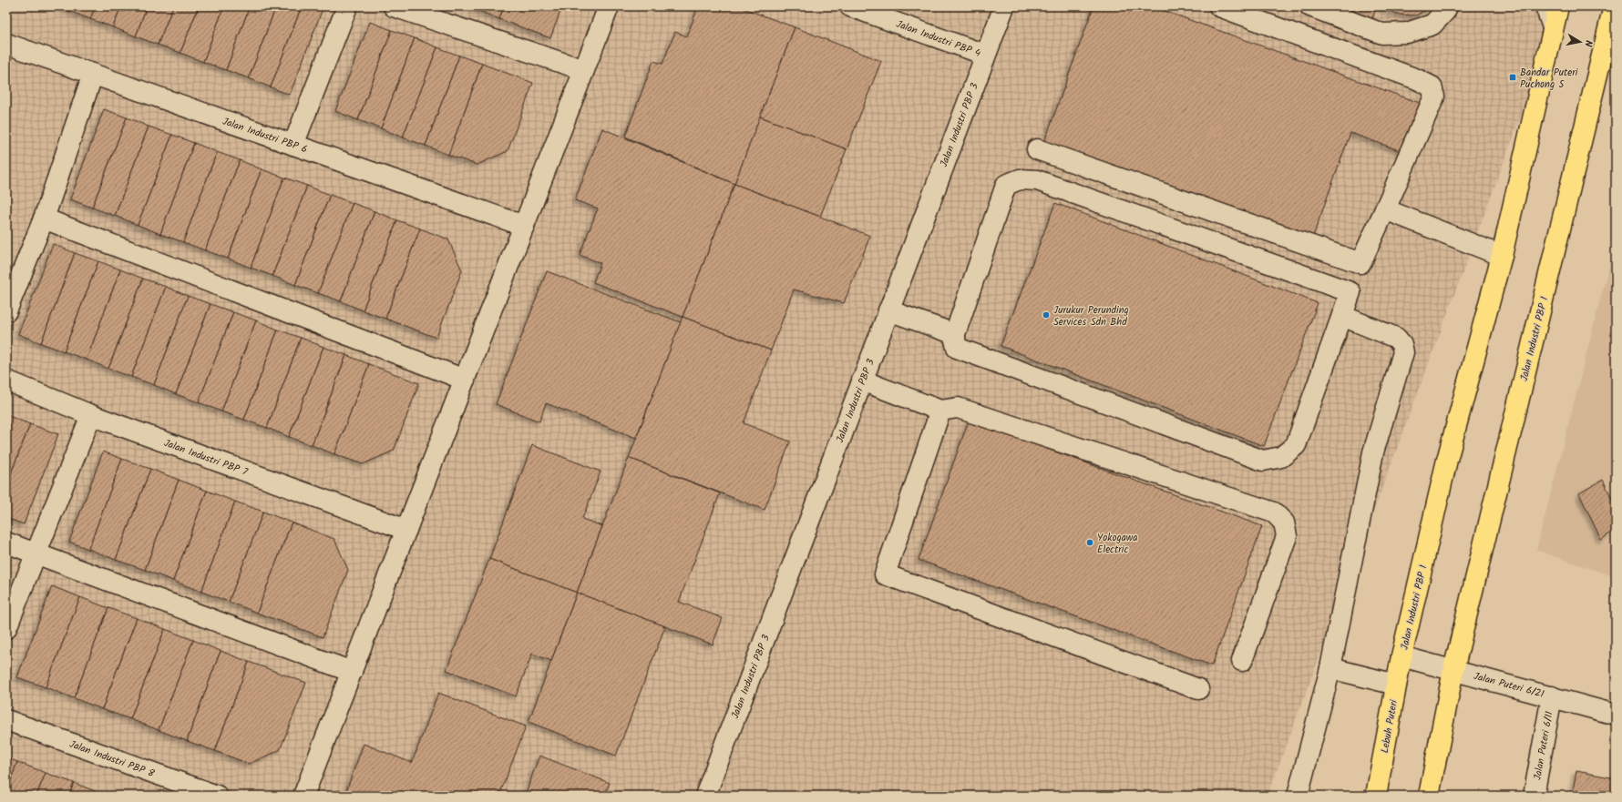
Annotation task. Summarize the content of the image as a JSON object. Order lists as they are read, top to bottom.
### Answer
{
  "streets": {
    "main road": ["Jalan Industri PBP 1", "Lebuh Puteri"],
    "street": [
      "Jalan Industri PBP 4",
      "Jalan Industri PBP 3",
      "Jalan Industri PBP 6",
      "Jalan Industri PBP 7",
      "Jalan Puteri 6/21",
      "Jalan Puteri 6/11",
      "Jalan Industri PBP 8"
    ]
  },
  "crossings": [
    ["Jalan Industri PBP 4", "Jalan Industri PBP 3"],
    ["Jalan Industri PBP 1", "Jalan Puteri 6/21"],
    ["Jalan Industri PBP 1", "Lebuh Puteri"],
    ["Jalan Puteri 6/21", "Lebuh Puteri"],
    ["Jalan Puteri 6/21", "Jalan Puteri 6/11"]
  ],
  "places": {
    "transit": ["Bandar Puteri Puchong 5"],
    "other": ["Jurukur Perunding Services Sdn Bhd", "Yokogawa Electric"]
  },
  "north": "right"
}
